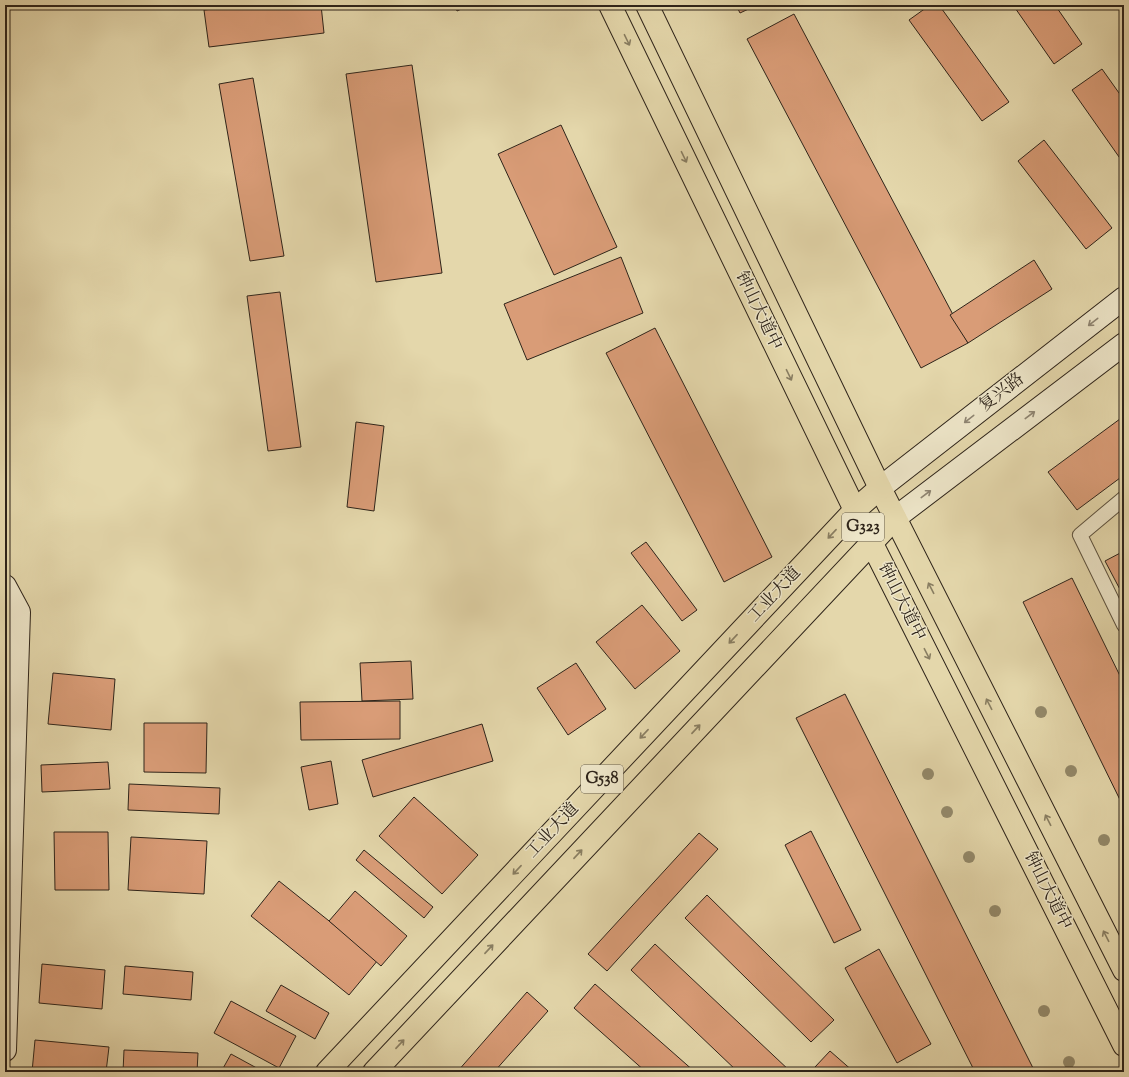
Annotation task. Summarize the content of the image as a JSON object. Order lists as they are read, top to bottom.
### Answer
{
  "streets": {
    "highway": [
      "钟山大道中",
      "G323",
      "工业大道",
      "G538"
    ],
    "main road": ["复兴路"]
  },
  "crossings": [
    ["钟山大道中", "复兴路"],
    ["钟山大道中", "工业大道"],
    ["复兴路", "工业大道"]
  ]
}
